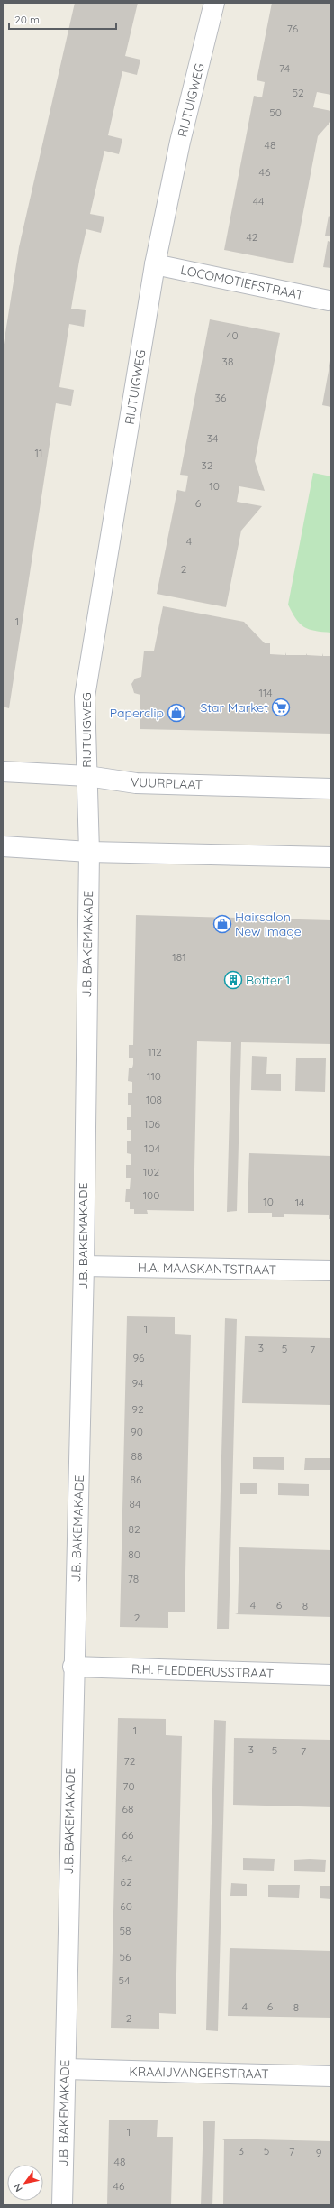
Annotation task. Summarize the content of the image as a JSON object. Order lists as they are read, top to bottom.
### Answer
{
  "streets": {
    "street": [
      "RIJTUIGWEG",
      "LOCOMOTIEFSTRAAT",
      "VUURPLAAT",
      "J.B. BAKEMAKADE",
      "H.A. MAASKANTSTRAAT",
      "R.H. FLEDDERUSSTRAAT",
      "KRAAIJVANGERSTRAAT"
    ]
  },
  "crossings": [
    ["RIJTUIGWEG", "LOCOMOTIEFSTRAAT"],
    ["RIJTUIGWEG", "VUURPLAAT"],
    ["RIJTUIGWEG", "J.B. BAKEMAKADE"],
    ["J.B. BAKEMAKADE", "H.A. MAASKANTSTRAAT"],
    ["J.B. BAKEMAKADE", "R.H. FLEDDERUSSTRAAT"],
    ["J.B. BAKEMAKADE", "KRAAIJVANGERSTRAAT"]
  ],
  "places": {
    "supermarket": ["Star Market"],
    "shop": ["Paperclip", "Hairsalon New Image"],
    "building": ["Botter 1"]
  },
  "house_numbers": [
    "76",
    "74",
    "52",
    "50",
    "48",
    "46",
    "44",
    "42",
    "40",
    "38",
    "36",
    "34",
    "11",
    "32",
    "10",
    "6",
    "4",
    "2",
    "1",
    "114",
    "181",
    "112",
    "110",
    "108",
    "106",
    "104",
    "102",
    "100",
    "10",
    "14",
    "1",
    "3",
    "5",
    "7",
    "96",
    "94",
    "92",
    "90",
    "88",
    "86",
    "84",
    "82",
    "80",
    "78",
    "4",
    "6",
    "8",
    "2",
    "1",
    "3",
    "5",
    "7",
    "72",
    "70",
    "68",
    "66",
    "64",
    "62",
    "60",
    "58",
    "56",
    "54",
    "4",
    "6",
    "8",
    "2",
    "1",
    "3",
    "5",
    "7",
    "9",
    "48",
    "46"
  ],
  "scale_bar": "20 m",
  "north": "bottom left"
}
